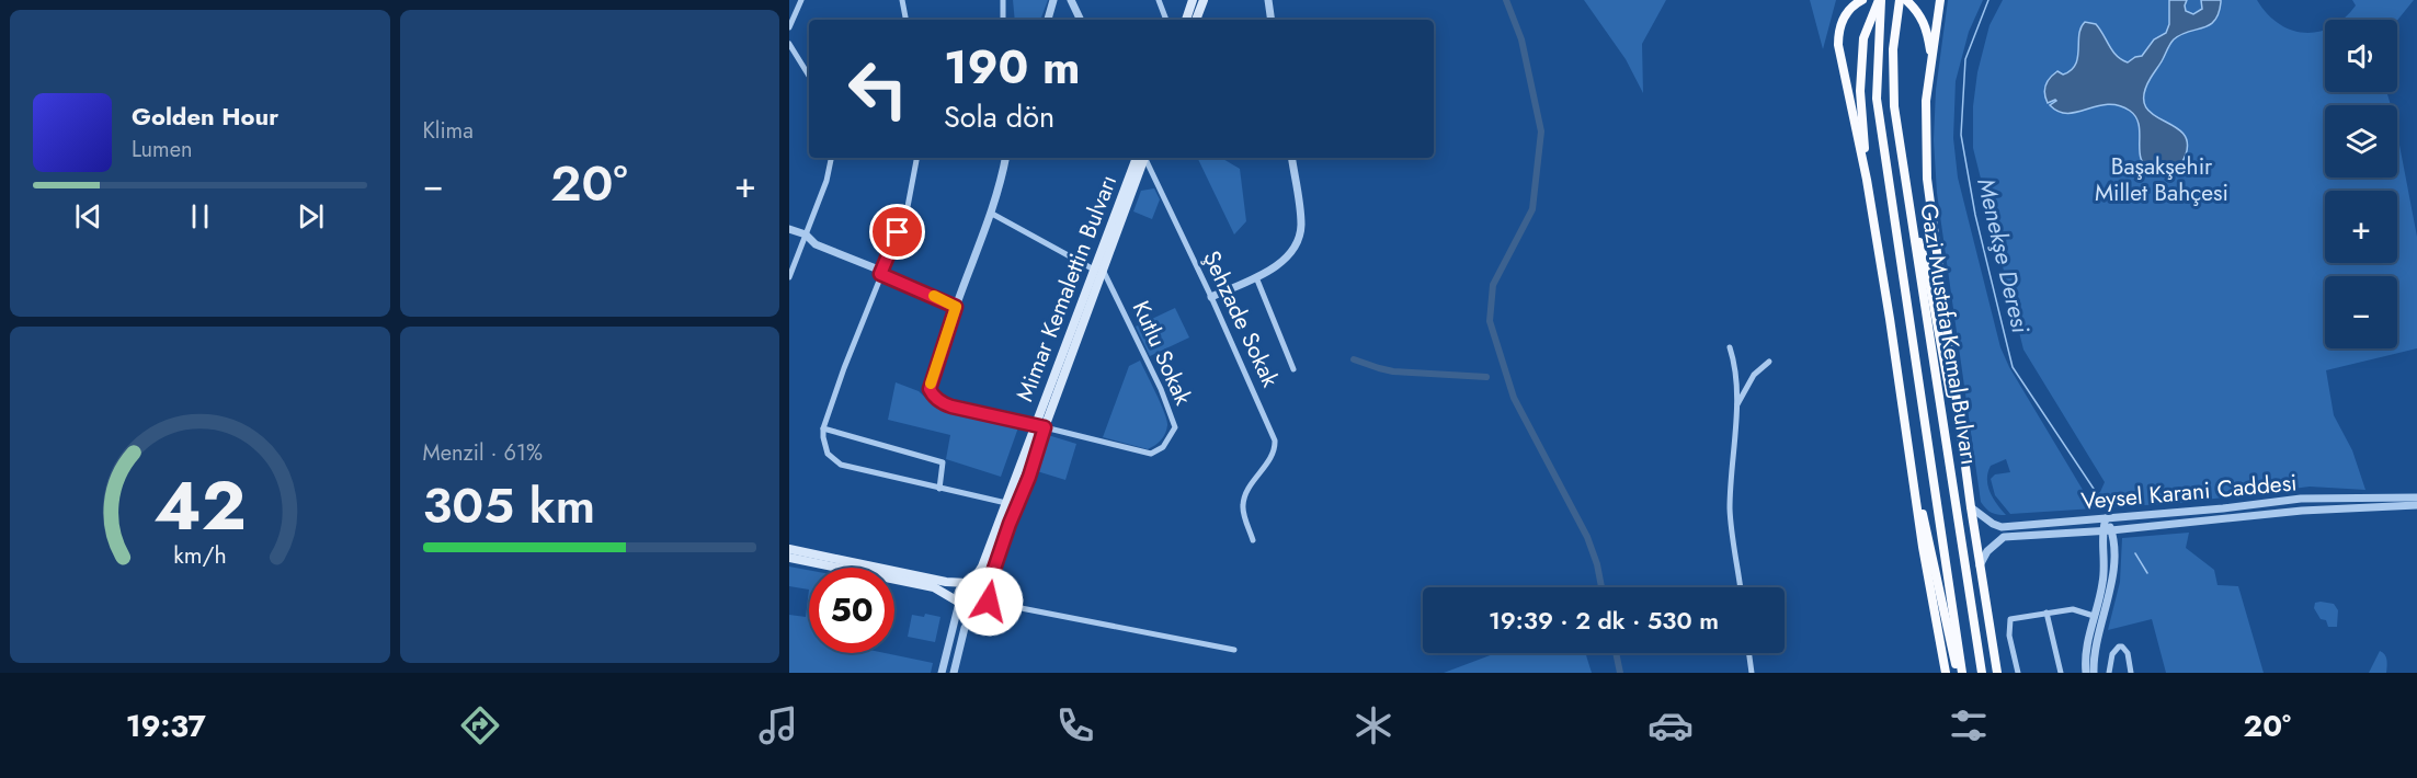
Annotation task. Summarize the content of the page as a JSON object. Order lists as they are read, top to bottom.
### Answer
{
  "streets": {
    "highway": ["Gazi Mustafa Kemal Bulvarı"],
    "main road": ["Mimar Kemalettin Bulvarı"],
    "street": ["Şehzade Sokak", "Kutlu Sokak", "Veysel Karani Caddesi"]
  },
  "crossings": [
    ["Mimar Kemalettin Bulvarı", "Kutlu Sokak"]
  ],
  "water": ["Menekşe Deresi"],
  "parks": ["Başakşehir Millet Bahçesi"],
  "page": {
    "tile": [
      "Klima",
      ["Menzil · 61%", "305 km"]
    ],
    "map_buttons": ["+", "−"],
    "turn": ["190 m", "Sola dön"],
    "song": ["Golden Hour", "Lumen"],
    "heat": ["−", "20°", "+"],
    "limit": "50",
    "trip": "19:39 · 2 dk · 530 m",
    "tabs": ["19:37", "20°"],
    "gauge": ["42", "km/h"]
  }
}
